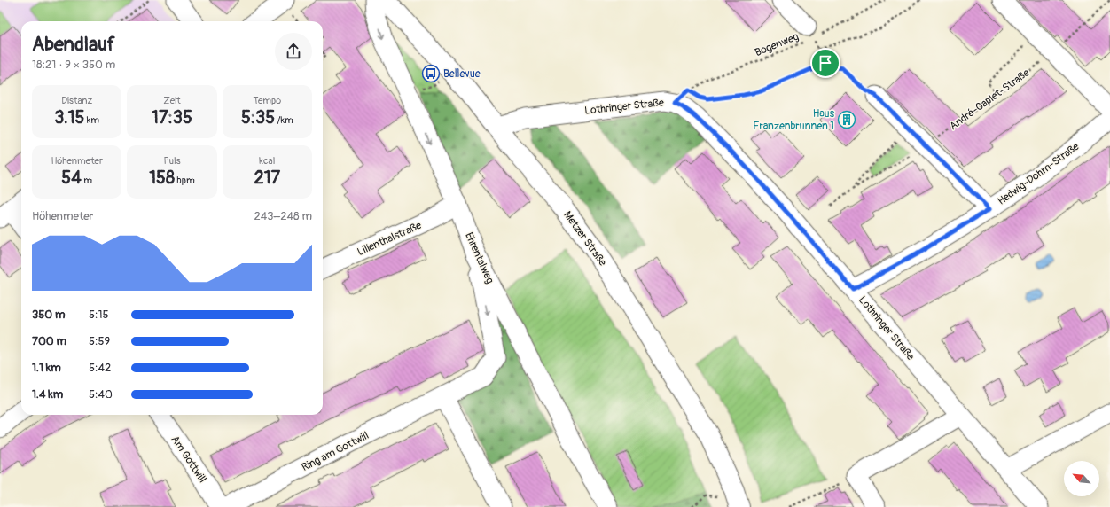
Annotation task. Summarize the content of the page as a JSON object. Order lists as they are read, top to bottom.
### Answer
{
  "streets": {
    "main road": ["Metzer Straße"],
    "street": [
      "Lothringer Straße",
      "Hedwig-Dohm-Straße",
      "Lilienthalstraße",
      "Ehrentalweg",
      "Ring am Gottwill",
      "Am Gottwill"
    ],
    "path": ["Bogenweg", "André-Caplet-Straße"]
  },
  "crossings": [
    ["Bogenweg", "Lothringer Straße"],
    ["Lothringer Straße", "Hedwig-Dohm-Straße"],
    ["Lothringer Straße", "Metzer Straße"],
    ["Lilienthalstraße", "Ehrentalweg"],
    ["Ehrentalweg", "Ring am Gottwill"]
  ],
  "one_way": ["Ehrentalweg", "Ring am Gottwill"],
  "places": {
    "bus stop": ["Bellevue"],
    "building": ["Haus Franzenbrunnen 1"]
  },
  "north": "top left",
  "page": {
    "heading": ["Abendlauf", "18:21 · 9 × 350 m"],
    "stats": [
      ["Distanz", "3.15 km"],
      ["Zeit", "17:35"],
      ["Tempo", "5:35 /km"],
      ["Höhenmeter", "54 m"],
      ["Puls", "158 bpm"],
      ["kcal", "217"]
    ],
    "chart": ["Höhenmeter", "243–248 m"],
    "list": [
      {
        "name": "350 m",
        "note": "5:15"
      },
      {
        "name": "700 m",
        "note": "5:59"
      },
      {
        "name": "1.1 km",
        "note": "5:42"
      },
      {
        "name": "1.4 km",
        "note": "5:40"
      }
    ]
  }
}
